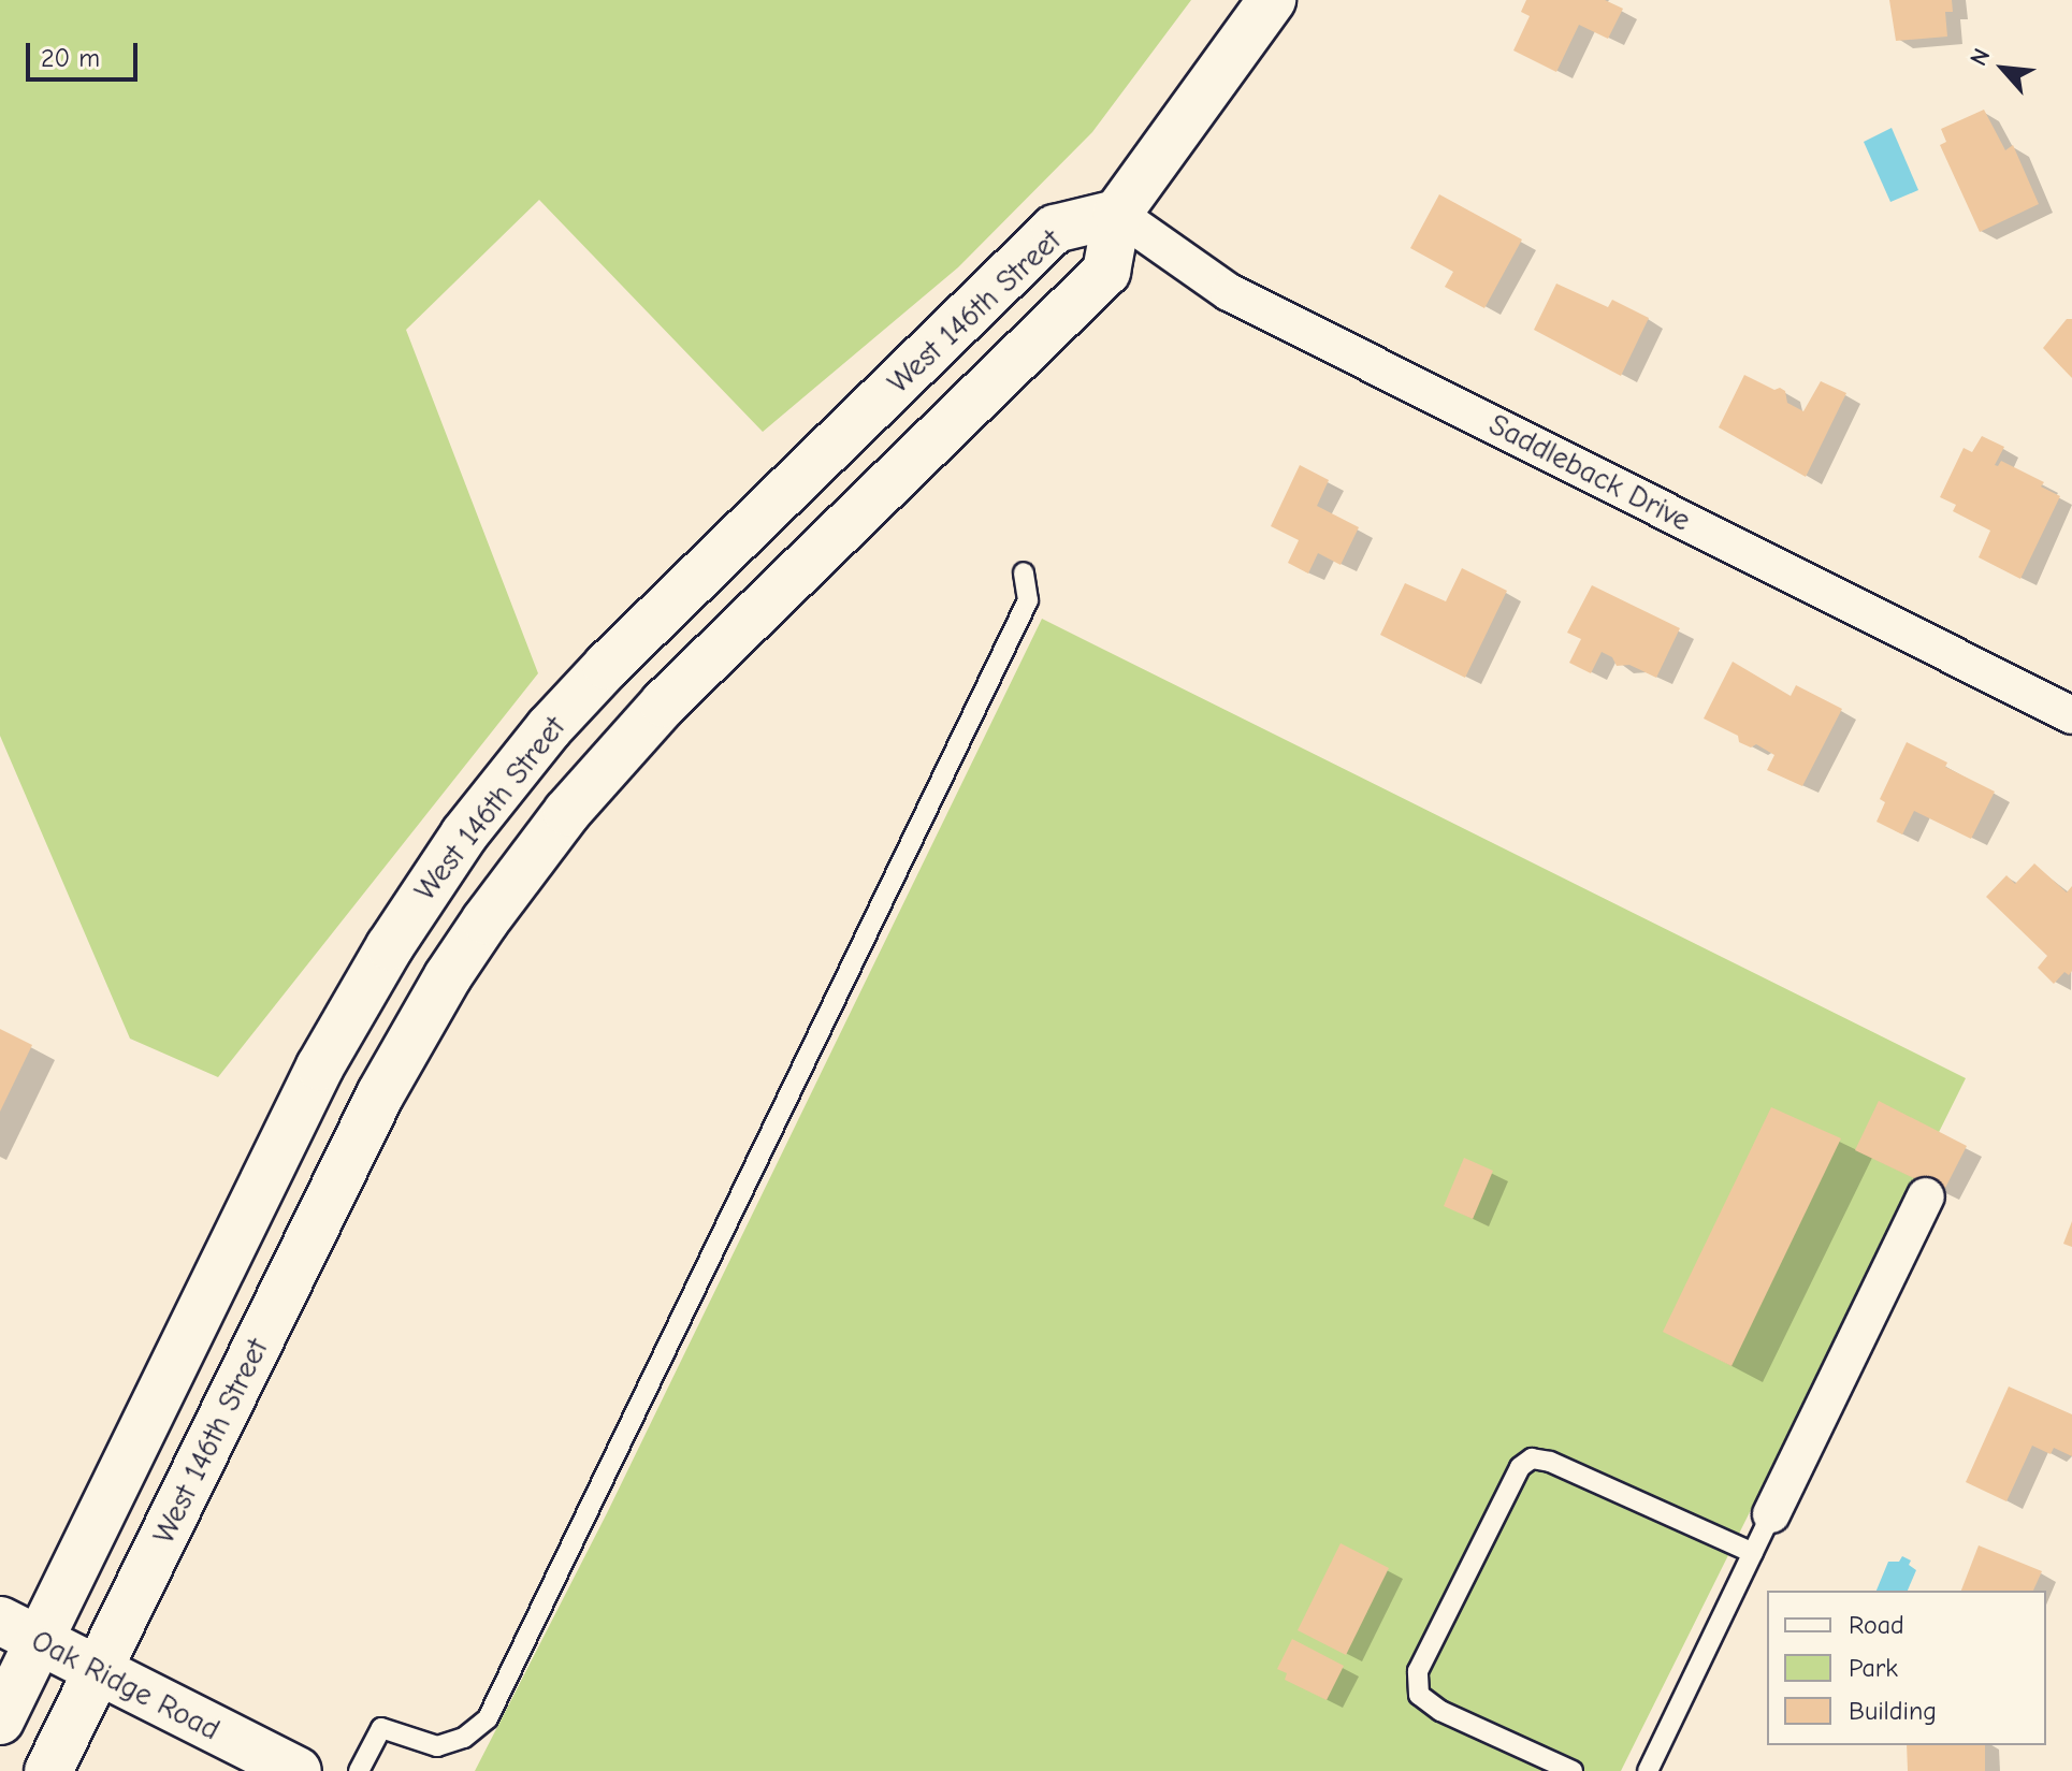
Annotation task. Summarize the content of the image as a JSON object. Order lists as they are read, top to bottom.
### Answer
{
  "streets": {
    "main road": ["West 146th Street", "Oak Ridge Road"],
    "street": ["Saddleback Drive"]
  },
  "crossings": [
    ["West 146th Street", "Saddleback Drive"],
    ["West 146th Street", "Oak Ridge Road"]
  ],
  "legend": ["Road", "Park", "Building"],
  "scale_bar": "20 m",
  "north": "top left"
}
